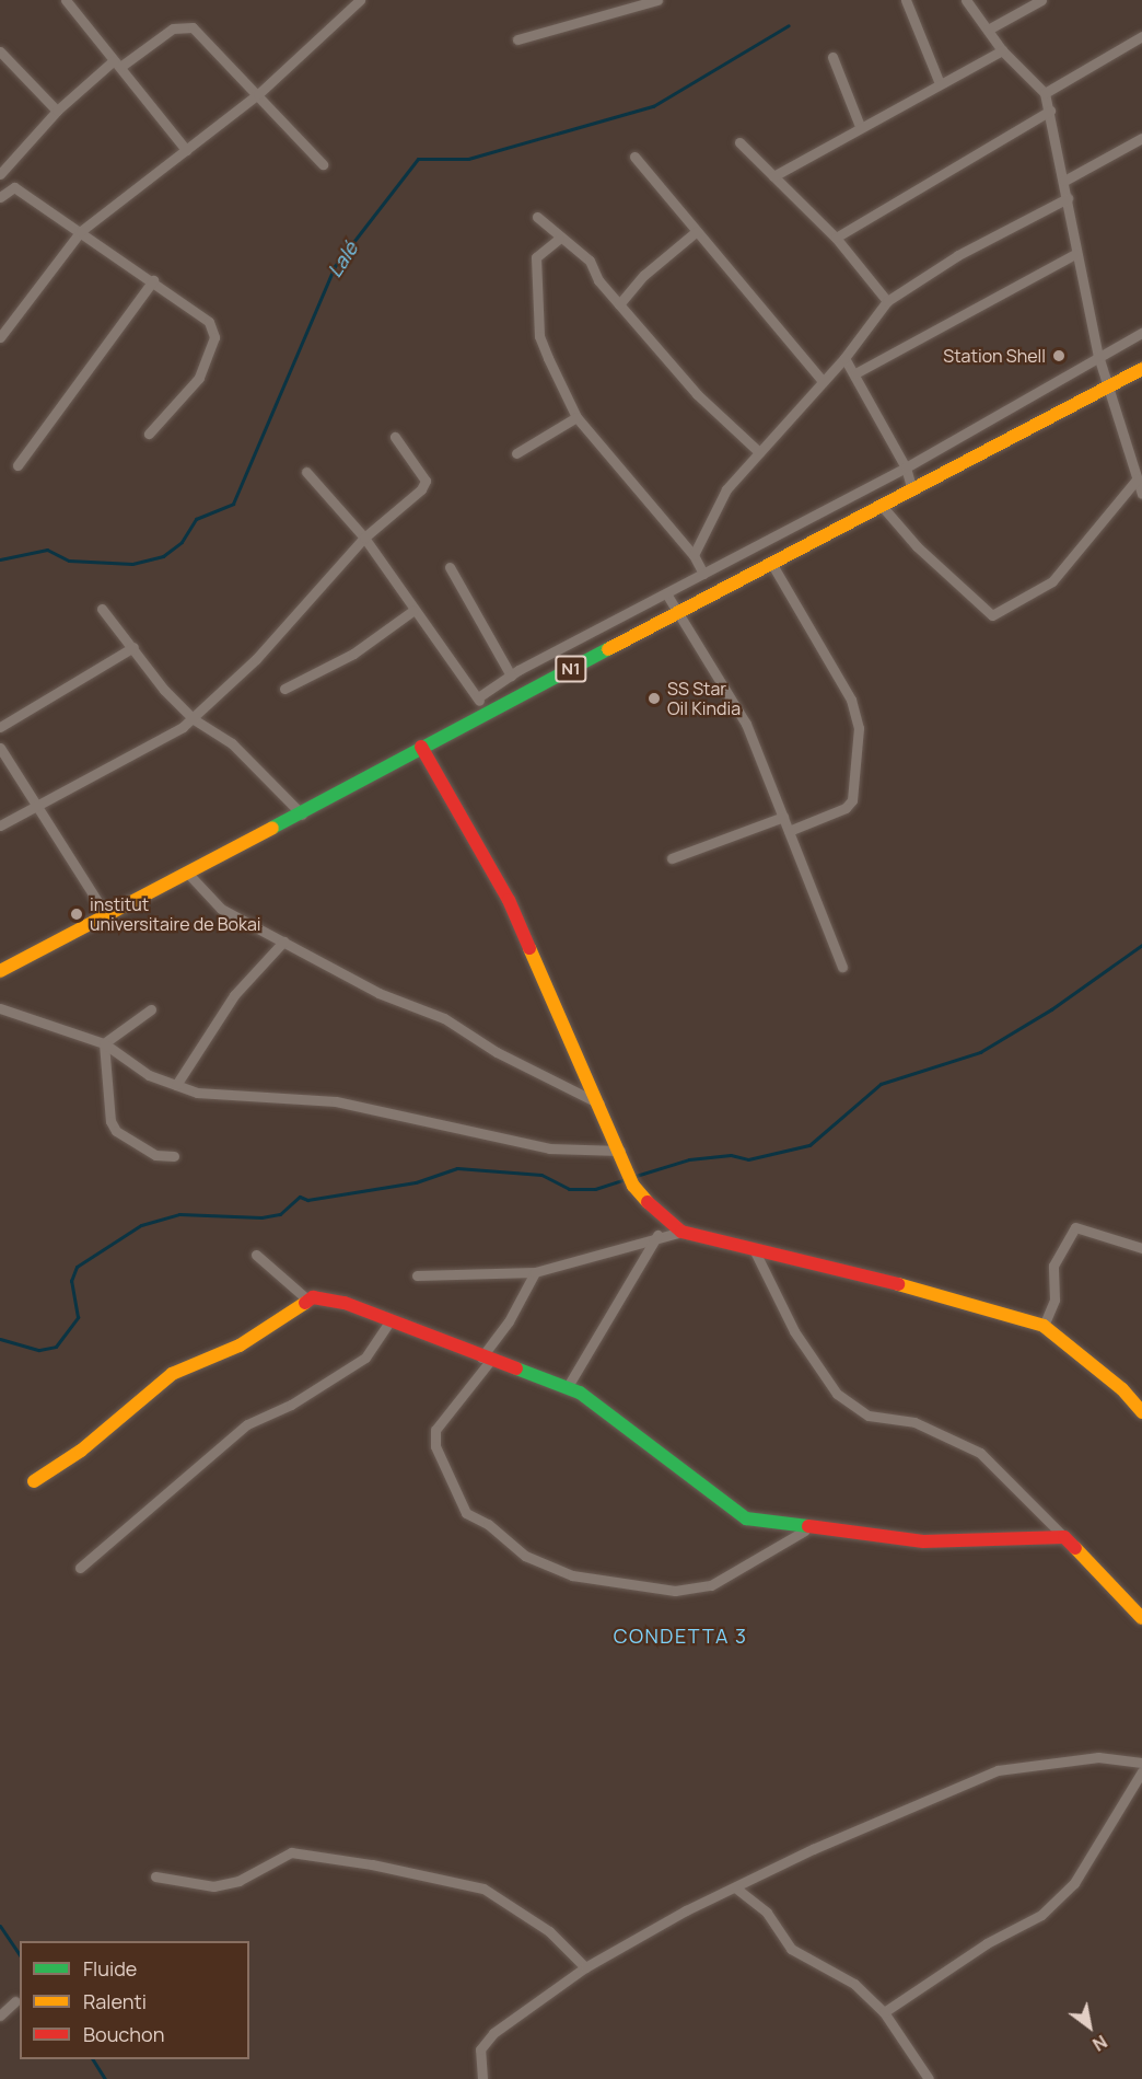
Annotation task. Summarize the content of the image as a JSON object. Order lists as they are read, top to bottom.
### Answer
{
  "streets": {
    "main road": ["N1"]
  },
  "districts": ["СONDETTA 3"],
  "water": ["Lalé"],
  "places": ["Station Shell", "SS Star Oil Kindia", "institut universitaire de Bokai"],
  "legend": ["Fluide", "Ralenti", "Bouchon"],
  "north": "bottom right"
}
